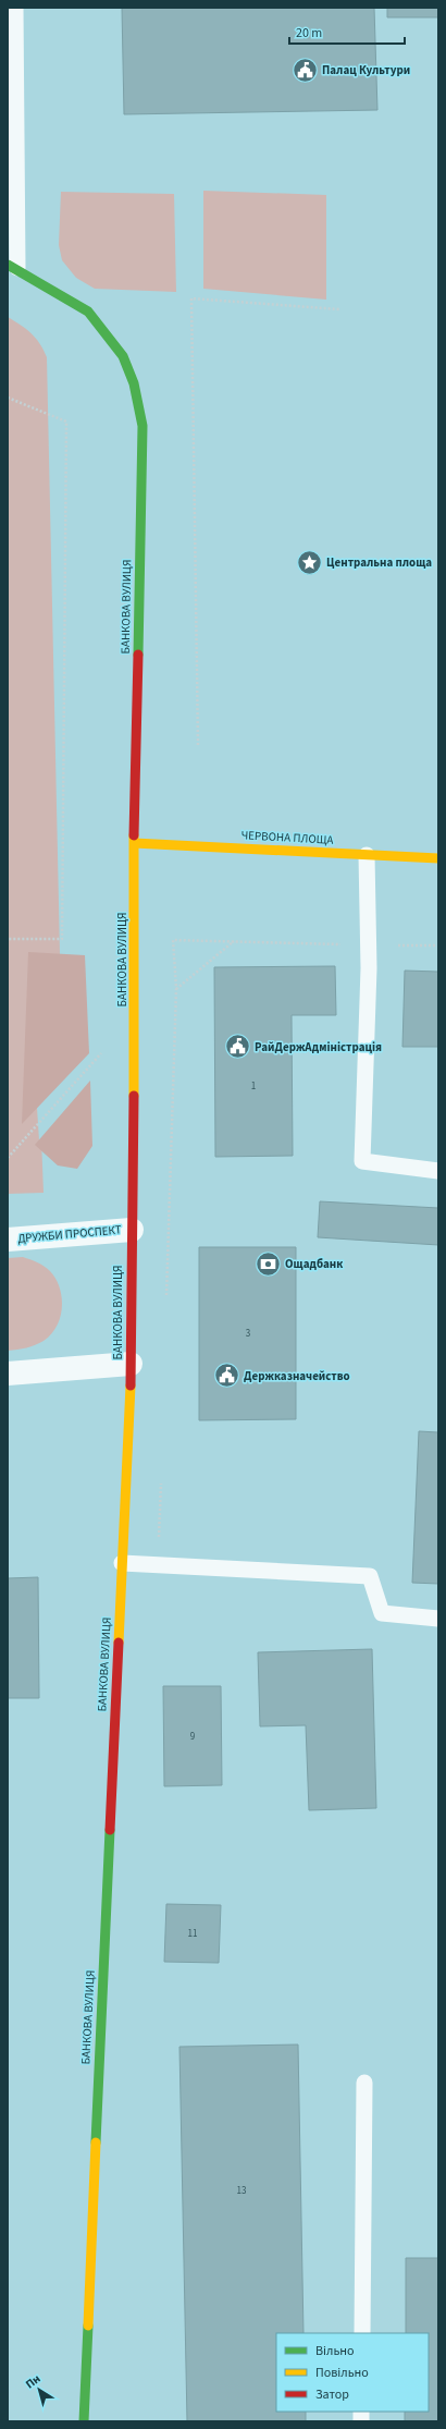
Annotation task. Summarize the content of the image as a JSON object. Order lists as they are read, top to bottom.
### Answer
{
  "streets": {
    "street": ["БАНКОВА ВУЛИЦЯ", "ЧЕРВОНА ПЛОЩА", "ДРУЖБИ ПРОСПЕКТ"]
  },
  "crossings": [
    ["БАНКОВА ВУЛИЦЯ", "ЧЕРВОНА ПЛОЩА"],
    ["БАНКОВА ВУЛИЦЯ", "ДРУЖБИ ПРОСПЕКТ"]
  ],
  "places": {
    "public building": ["Палац Культури", "РайДержАдміністрація", "Держказначейство"],
    "place": ["Центральна площа"],
    "bank": ["Ощадбанк"]
  },
  "house_numbers": [
    "1",
    "3",
    "9",
    "11",
    "13"
  ],
  "legend": ["Вільно", "Повільно", "Затор"],
  "scale_bar": "20 m",
  "north": "top left"
}
